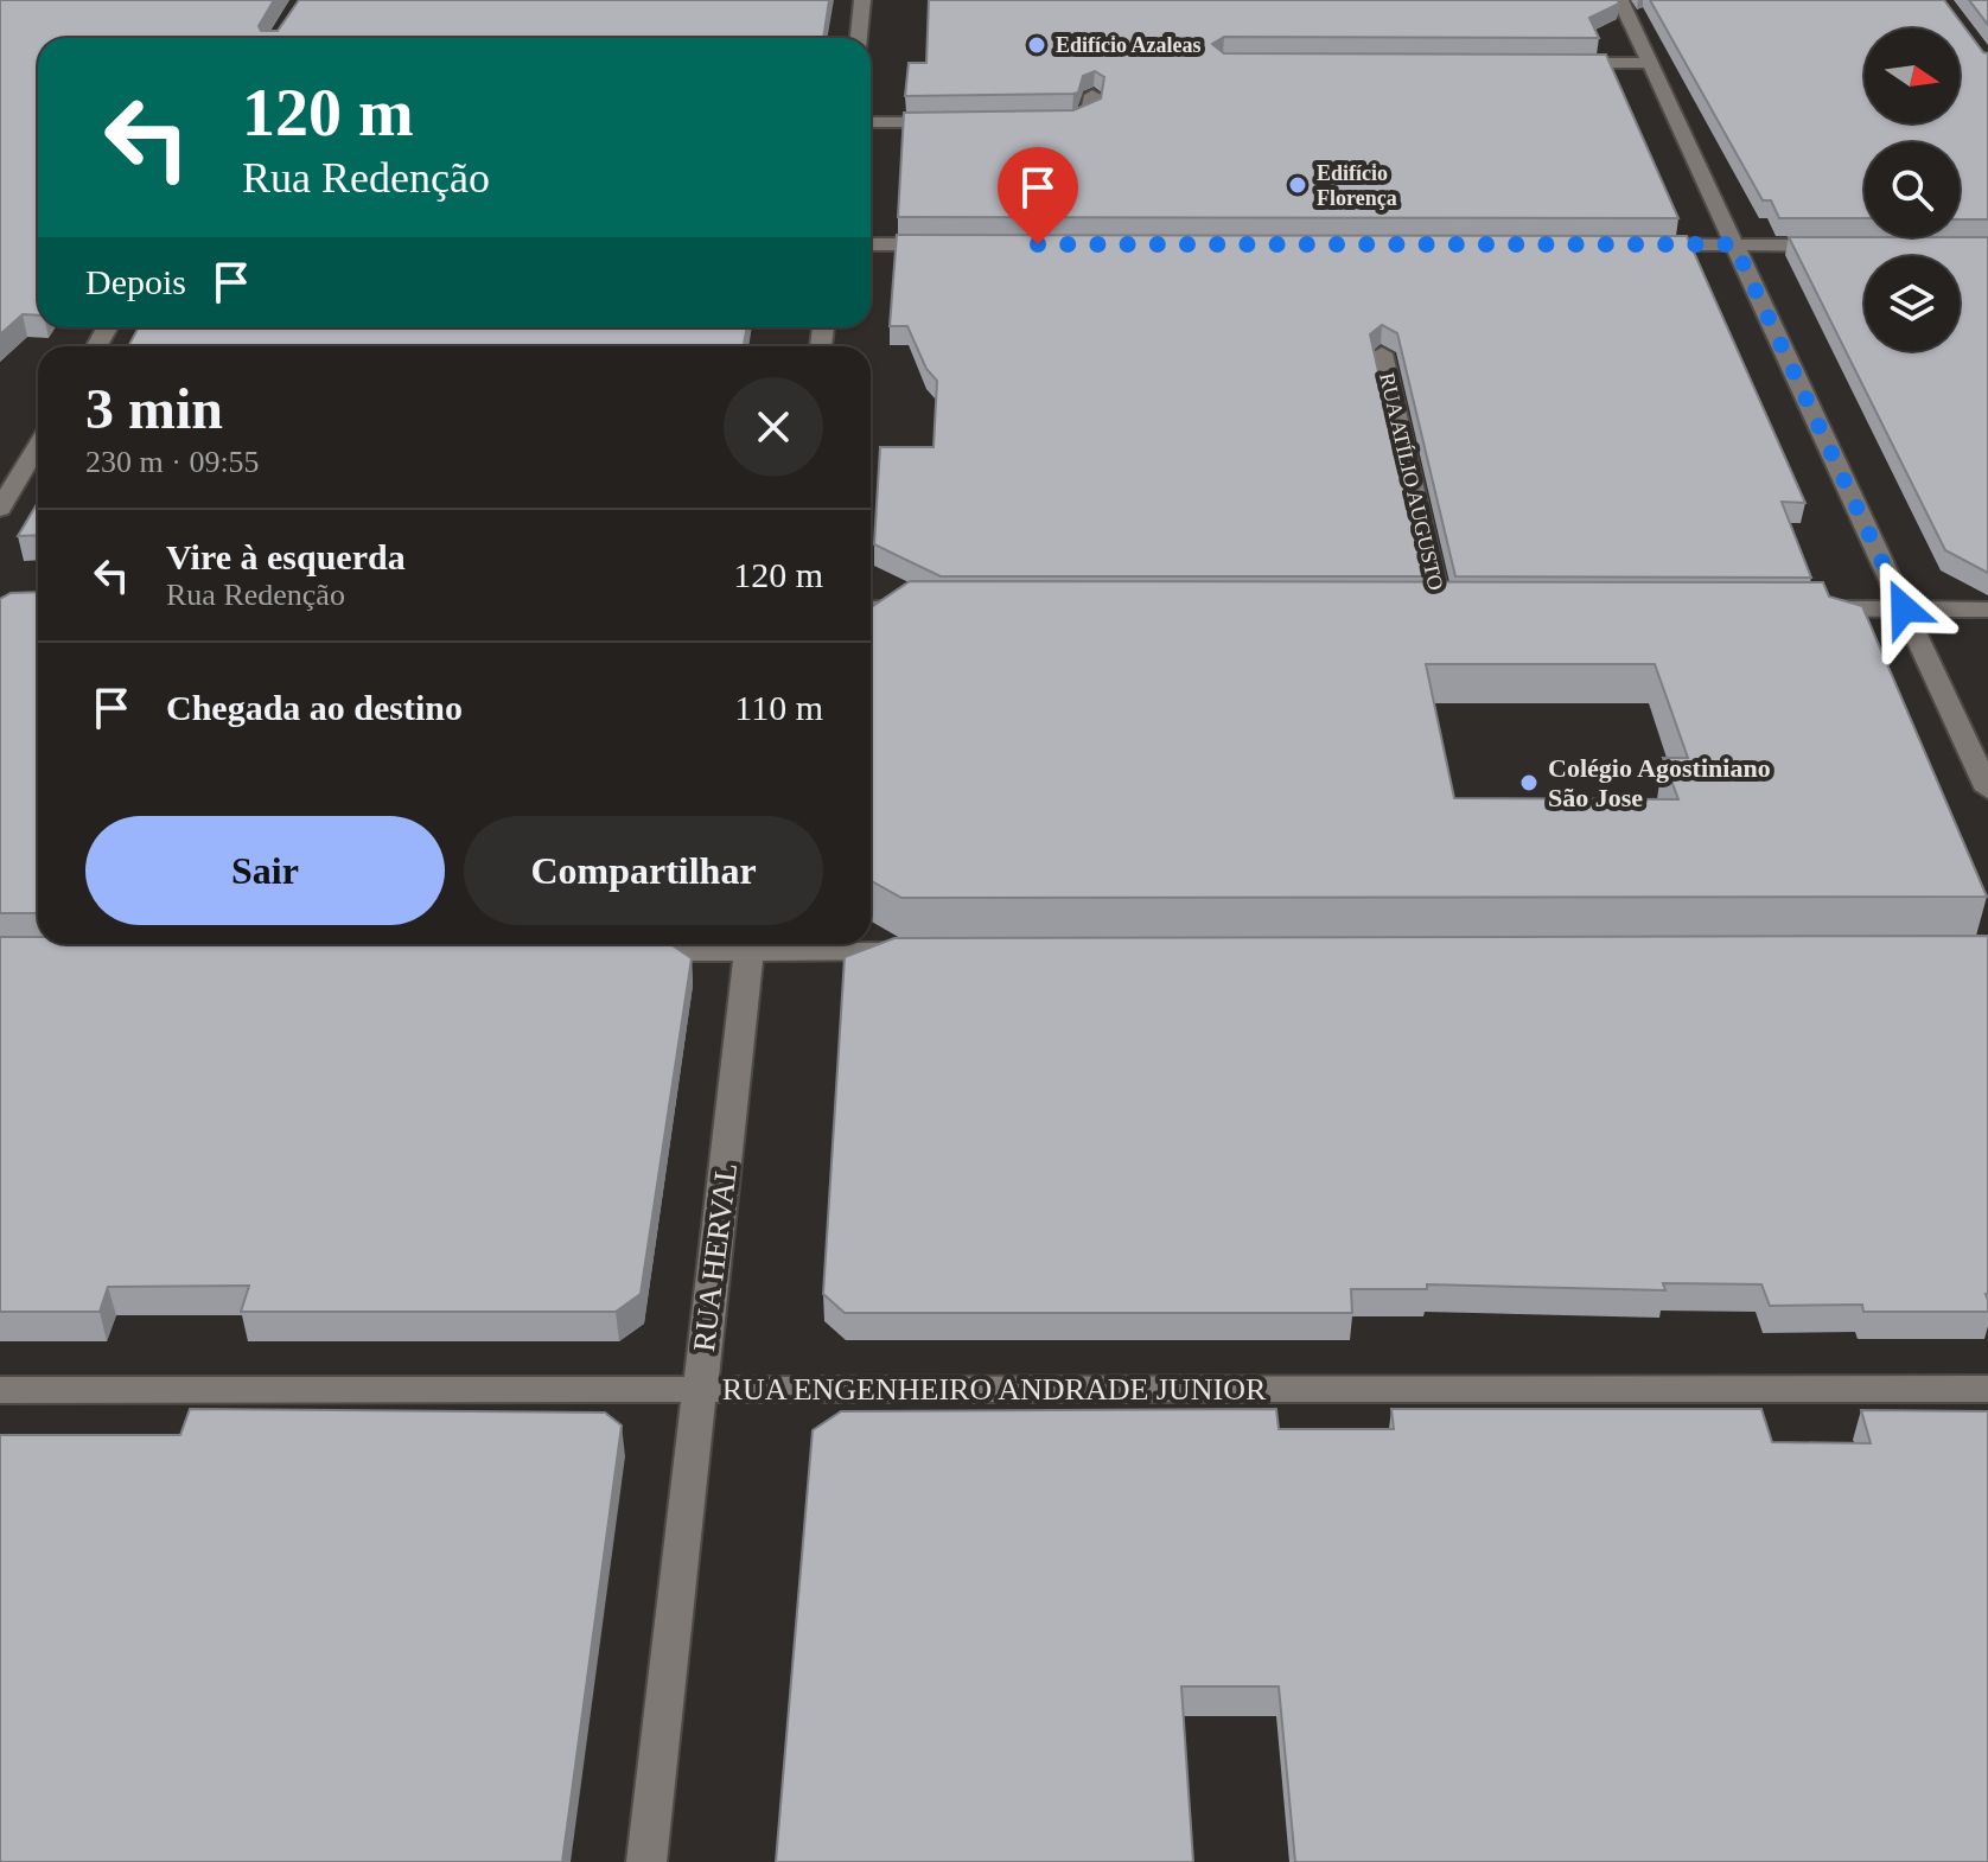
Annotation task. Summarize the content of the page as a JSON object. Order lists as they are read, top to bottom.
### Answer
{
  "streets": {
    "street": ["RUA ATÍLIO AUGUSTO", "RUA HERVAL", "RUA ENGENHEIRO ANDRADE JUNIOR"]
  },
  "crossings": [
    ["RUA HERVAL", "RUA ENGENHEIRO ANDRADE JUNIOR"]
  ],
  "places": ["Edifício Azaleas", "Edifício Florença", "Colégio Agostiniano São Jose"],
  "north": "right",
  "page": {
    "turn": ["120 m", "Rua Redenção"],
    "then": "Depois",
    "heading": ["3 min", "230 m · 09:55"],
    "list": [
      {
        "name": "Vire à esquerda",
        "note": "Rua Redenção",
        "value": "120 m"
      },
      {
        "name": "Chegada ao destino",
        "value": "110 m"
      }
    ],
    "buttons": ["Sair", "Compartilhar"]
  }
}
